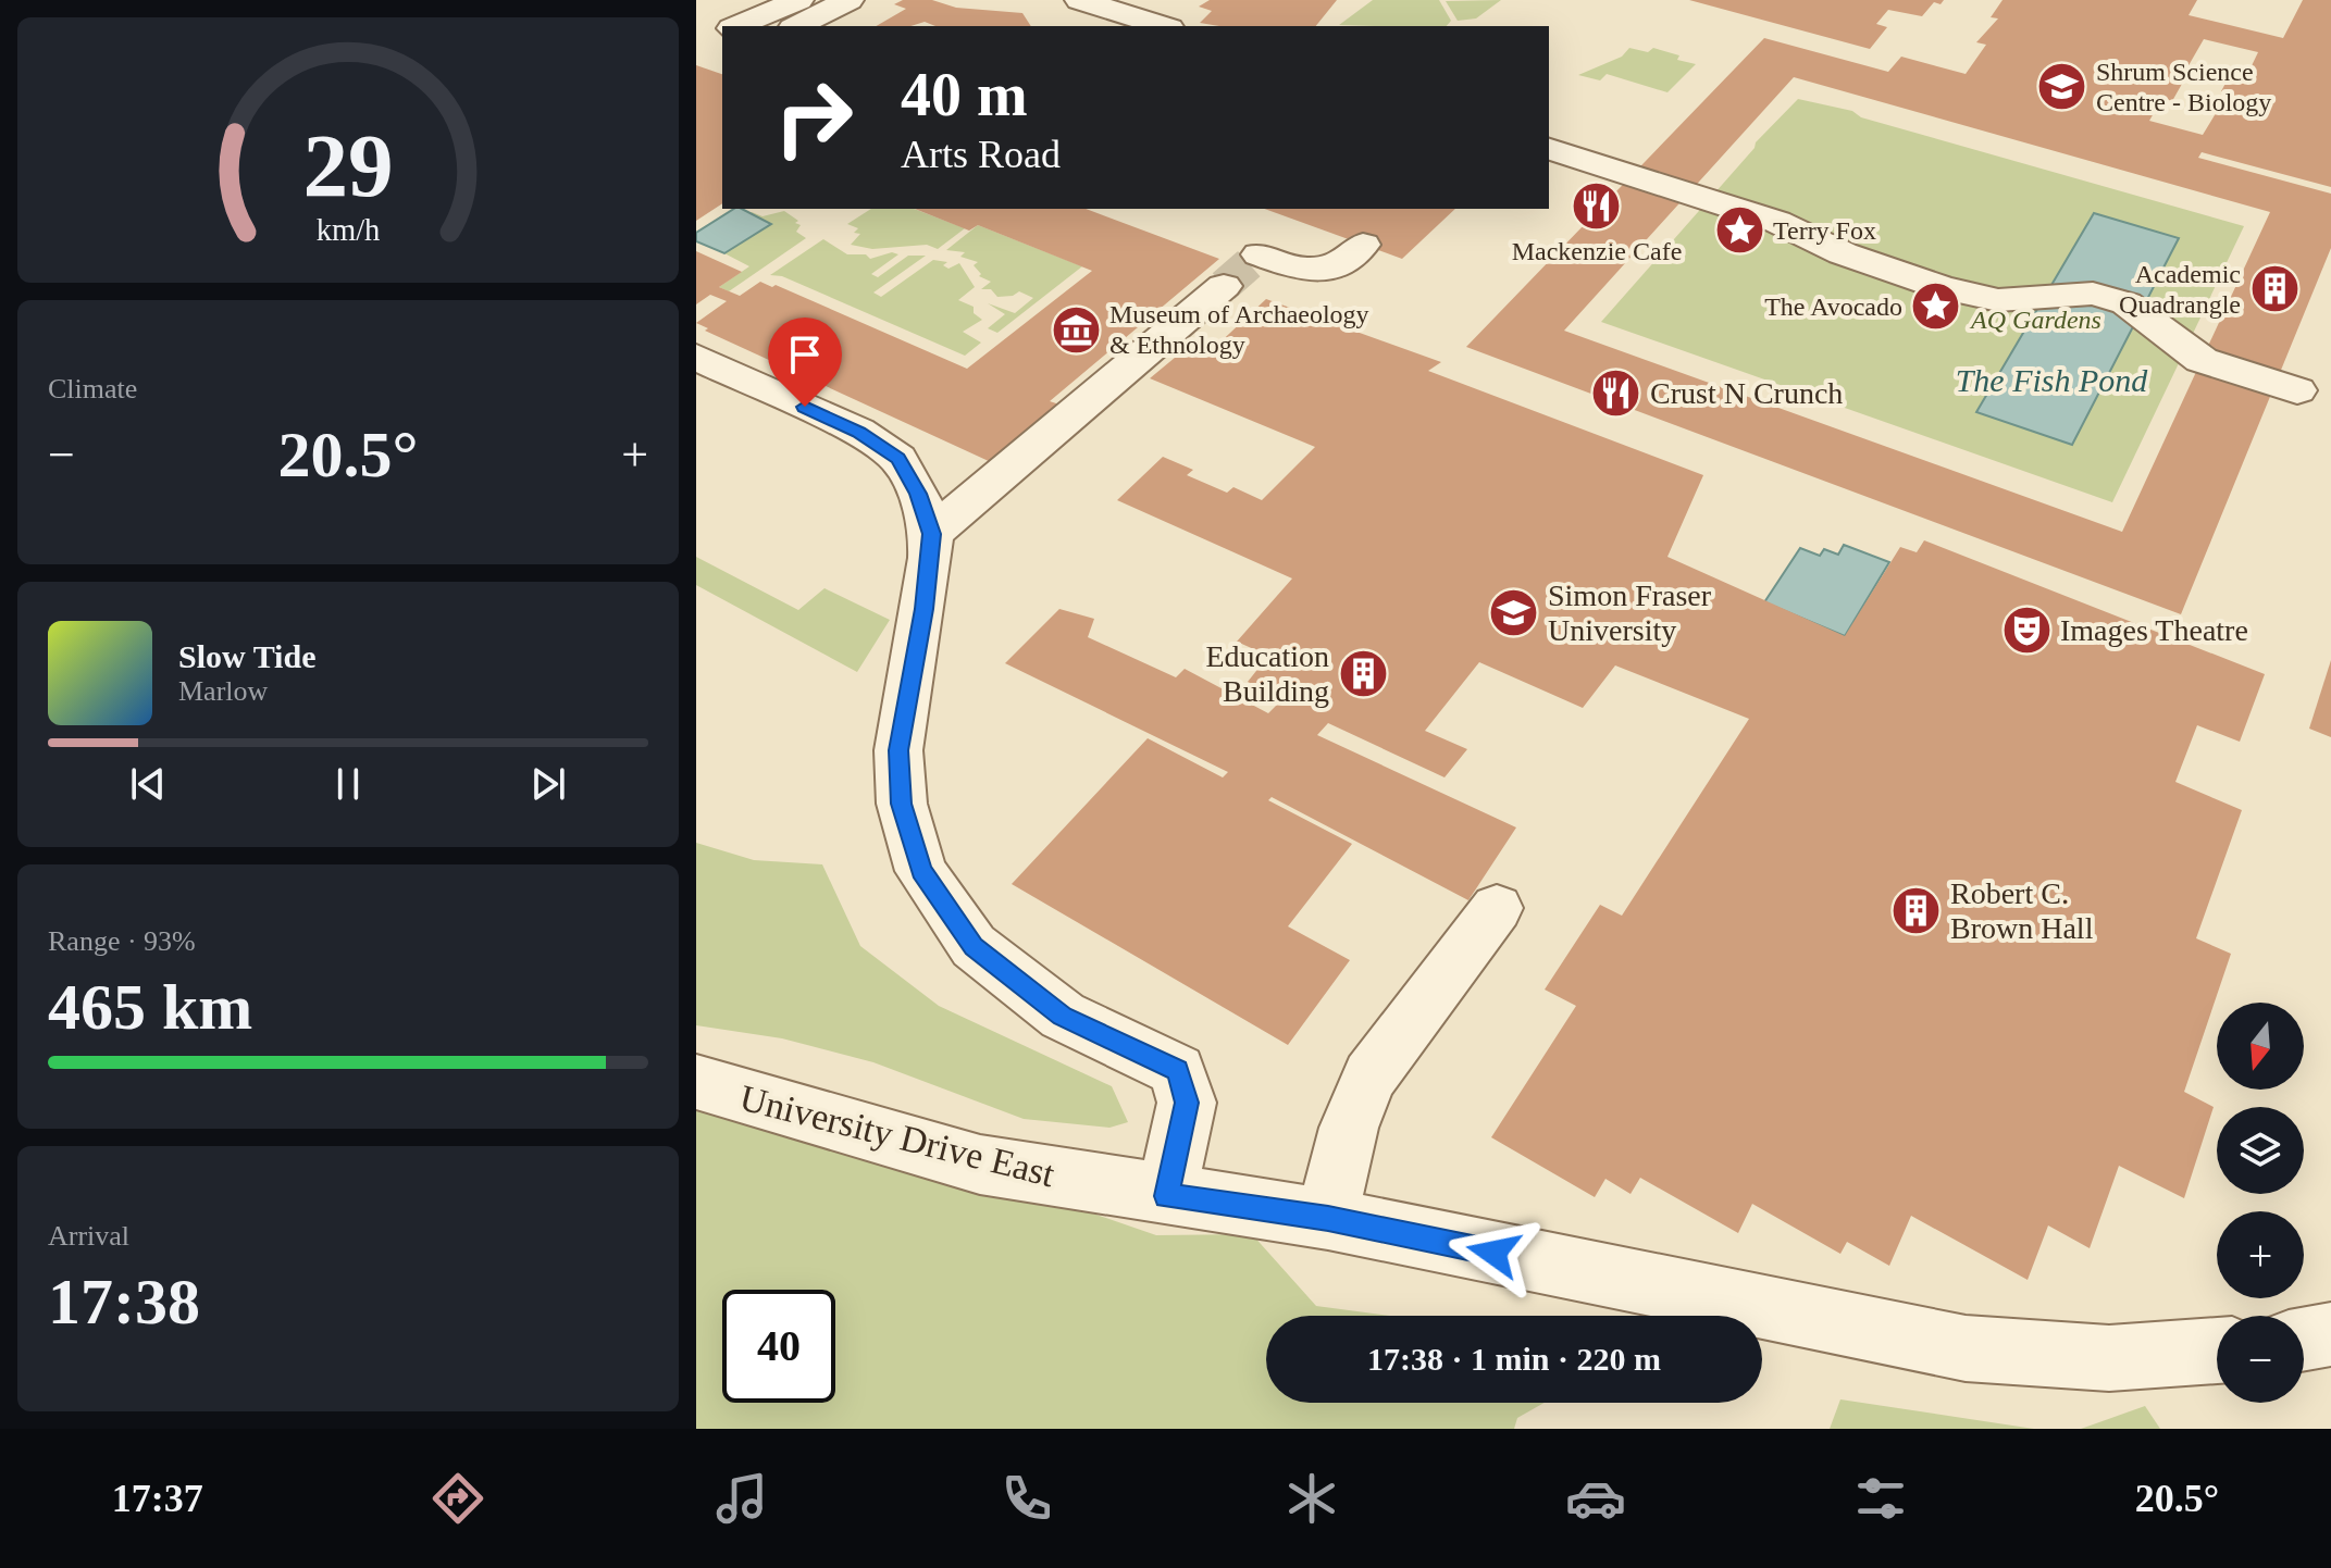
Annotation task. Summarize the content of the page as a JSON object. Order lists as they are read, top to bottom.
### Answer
{
  "streets": {
    "street": ["University Drive East"]
  },
  "water": ["The Fish Pond"],
  "parks": ["AQ Gardens"],
  "places": {
    "school or university": ["Shrum Science Centre - Biology", "Simon Fraser University"],
    "restaurant": ["Mackenzie Cafe", "Crust N Crunch"],
    "place": ["Terry Fox", "The Avocado"],
    "building": ["Academic Quadrangle", "Education Building", "Robert C. Brown Hall"],
    "museum": ["Museum of Archaeology & Ethnology"],
    "theatre": ["Images Theatre"]
  },
  "north": "bottom",
  "page": {
    "turn": ["40 m", "Arts Road"],
    "tile": [
      "Climate",
      ["Range · 93%", "465 km"],
      ["Arrival", "17:38"]
    ],
    "heat": ["−", "20.5°", "+"],
    "song": ["Slow Tide", "Marlow"],
    "map_buttons": ["+", "−"],
    "limit": "40",
    "trip": "17:38 · 1 min · 220 m",
    "tabs": ["17:37", "20.5°"],
    "gauge": ["29", "km/h"]
  }
}
